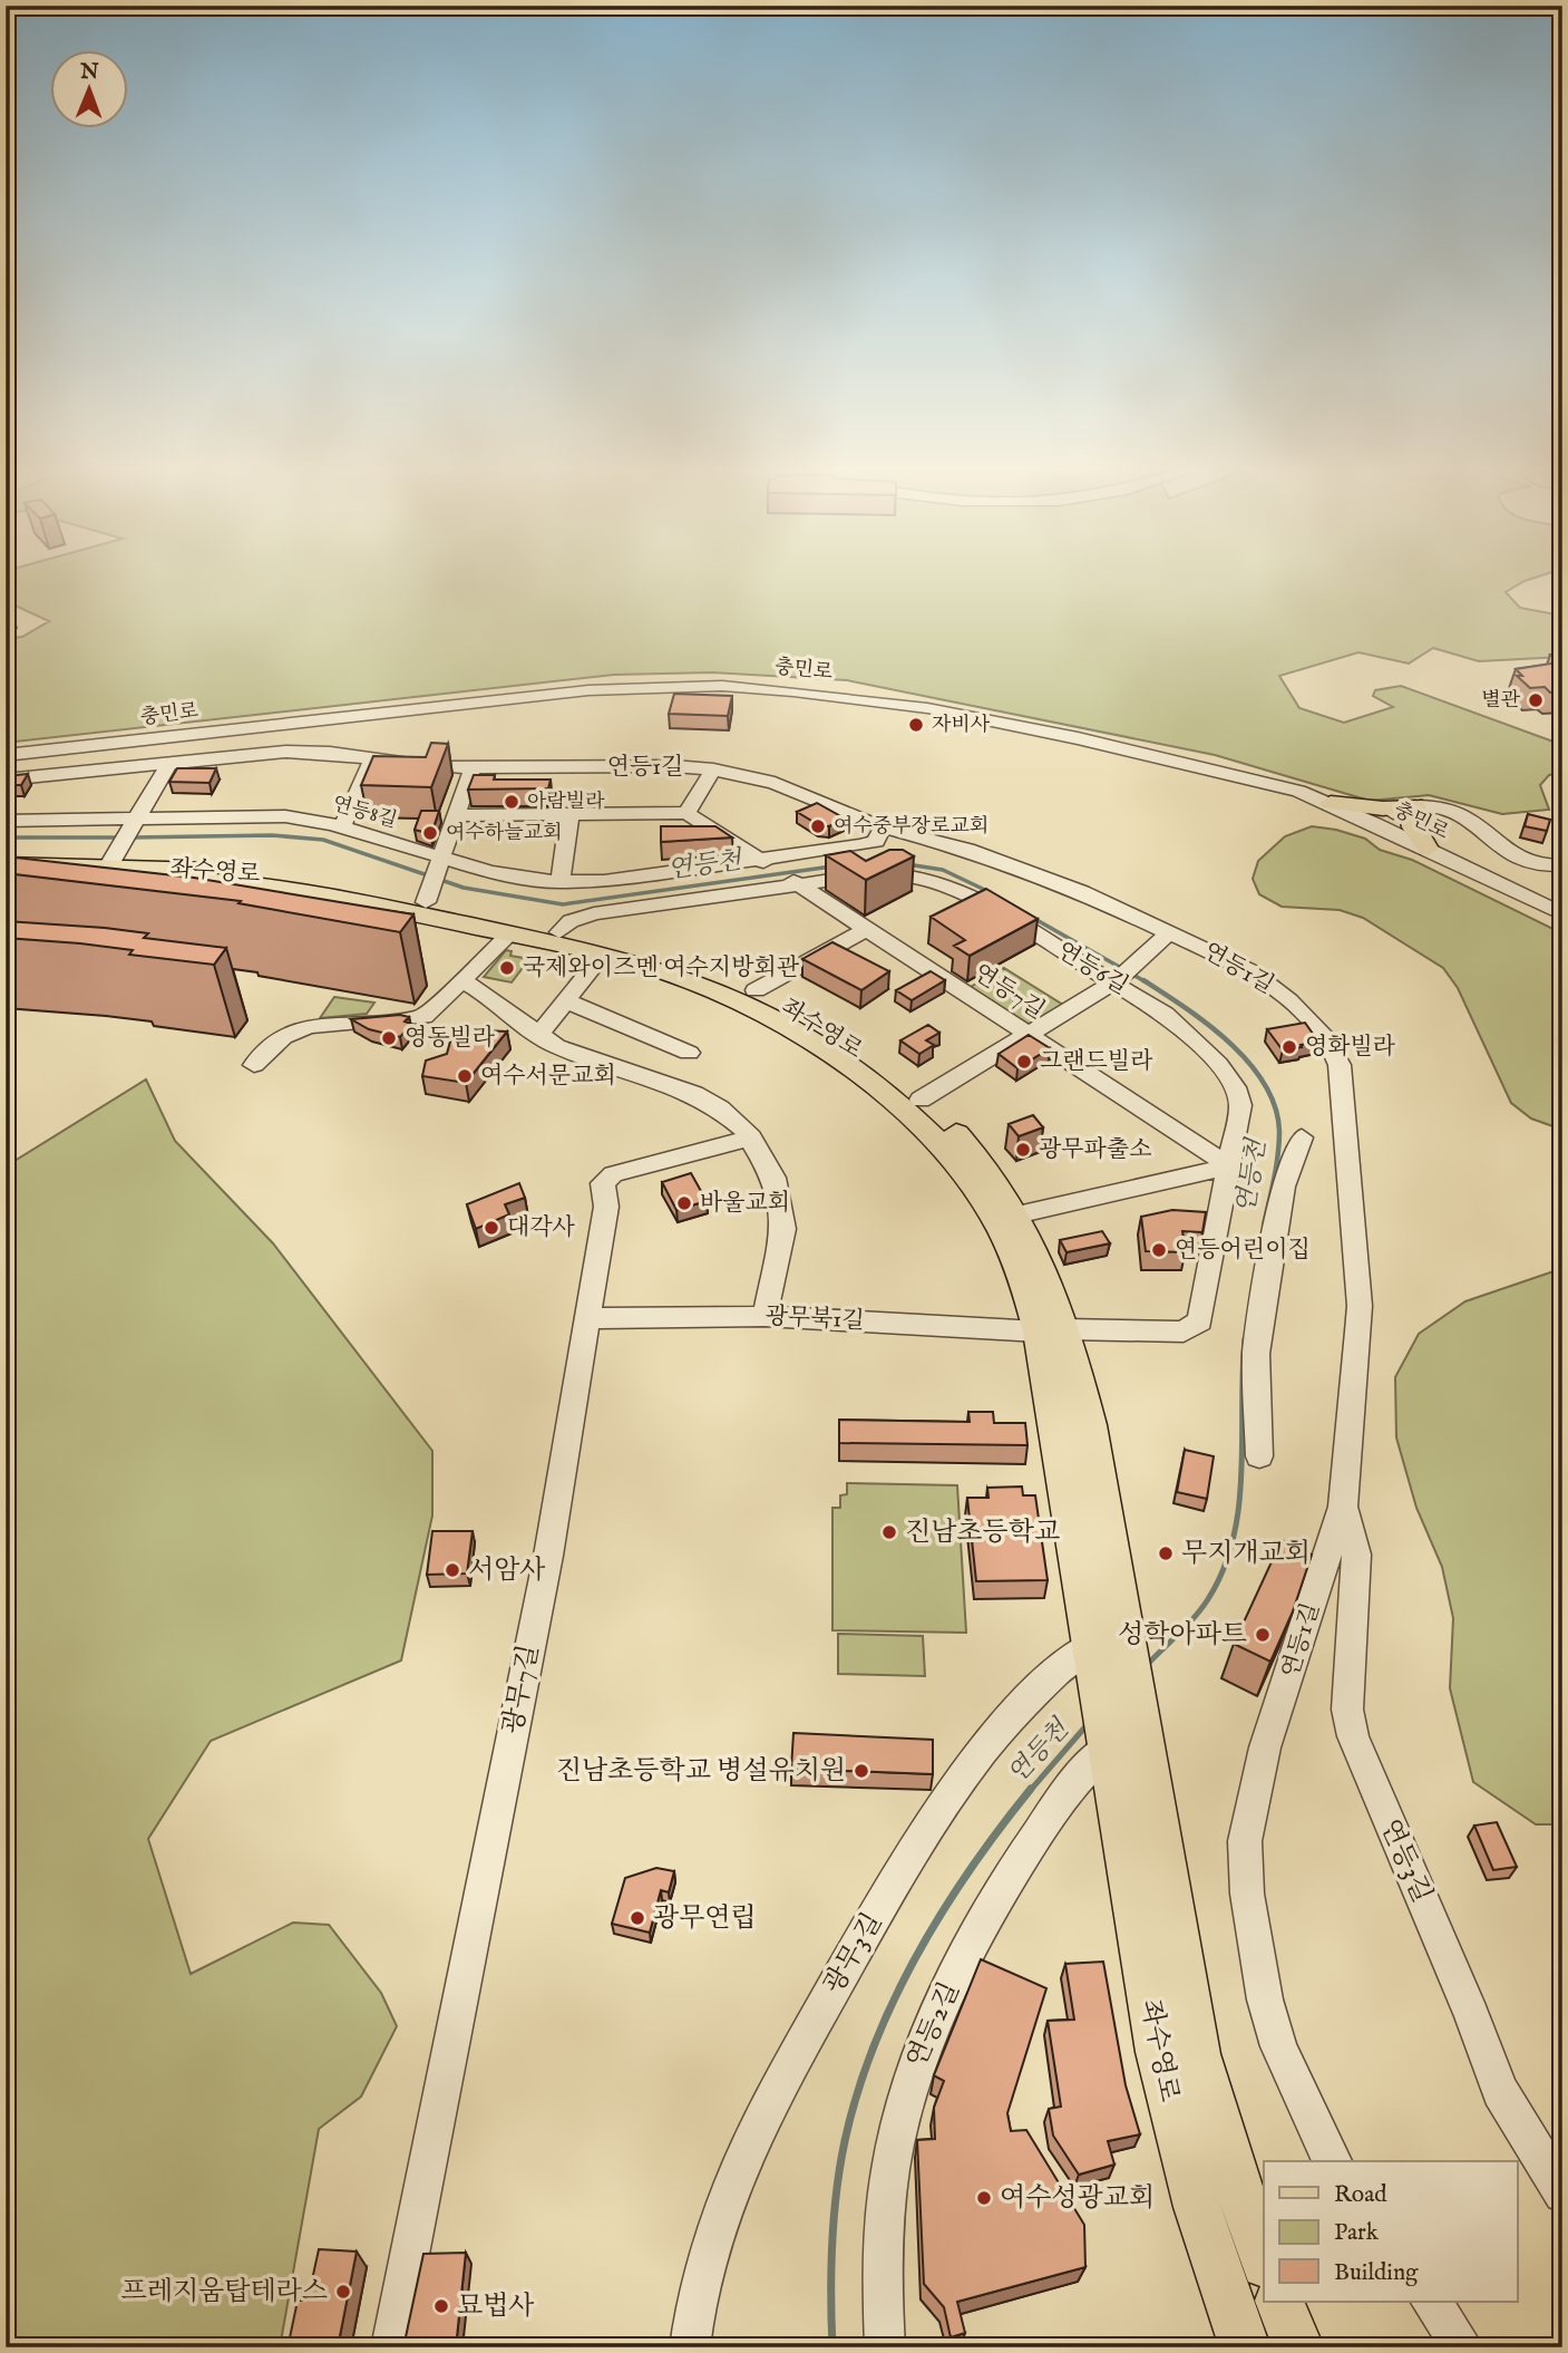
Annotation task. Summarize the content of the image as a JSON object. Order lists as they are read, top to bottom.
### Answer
{
  "streets": {
    "main road": ["좌수영로"],
    "street": [
      "충민로",
      "연등1길",
      "연등8길",
      "연등6길",
      "연등7길",
      "광무북1길",
      "광무7길",
      "연등3길",
      "광무3길",
      "연등2길"
    ]
  },
  "crossings": [
    ["연등1길", "연등8길"],
    ["연등1길", "연등3길"],
    ["연등8길", "연등7길"],
    ["좌수영로", "연등6길"],
    ["좌수영로", "광무북1길"],
    ["좌수영로", "광무3길"],
    ["좌수영로", "연등2길"],
    ["연등6길", "연등7길"],
    ["연등6길", "광무북1길"],
    ["광무북1길", "광무7길"]
  ],
  "water": ["연등천"],
  "places": [
    "별관",
    "자비사",
    "아람빌라",
    "여수중부장로교회",
    "여수하늘교회",
    "국제와이즈멘 여수지방회관",
    "영동빌라",
    "영화빌라",
    "그랜드빌라",
    "여수서문교회",
    "광무파출소",
    "바울교회",
    "대각사",
    "연등어린이집",
    "진남초등학교",
    "무지개교회",
    "서암사",
    "성학아파트",
    "진남초등학교 병설유치원",
    "광무연립",
    "여수성광교회",
    "프레지움탑테라스",
    "묘법사"
  ],
  "legend": ["Road", "Park", "Building"],
  "north": "top"
}
